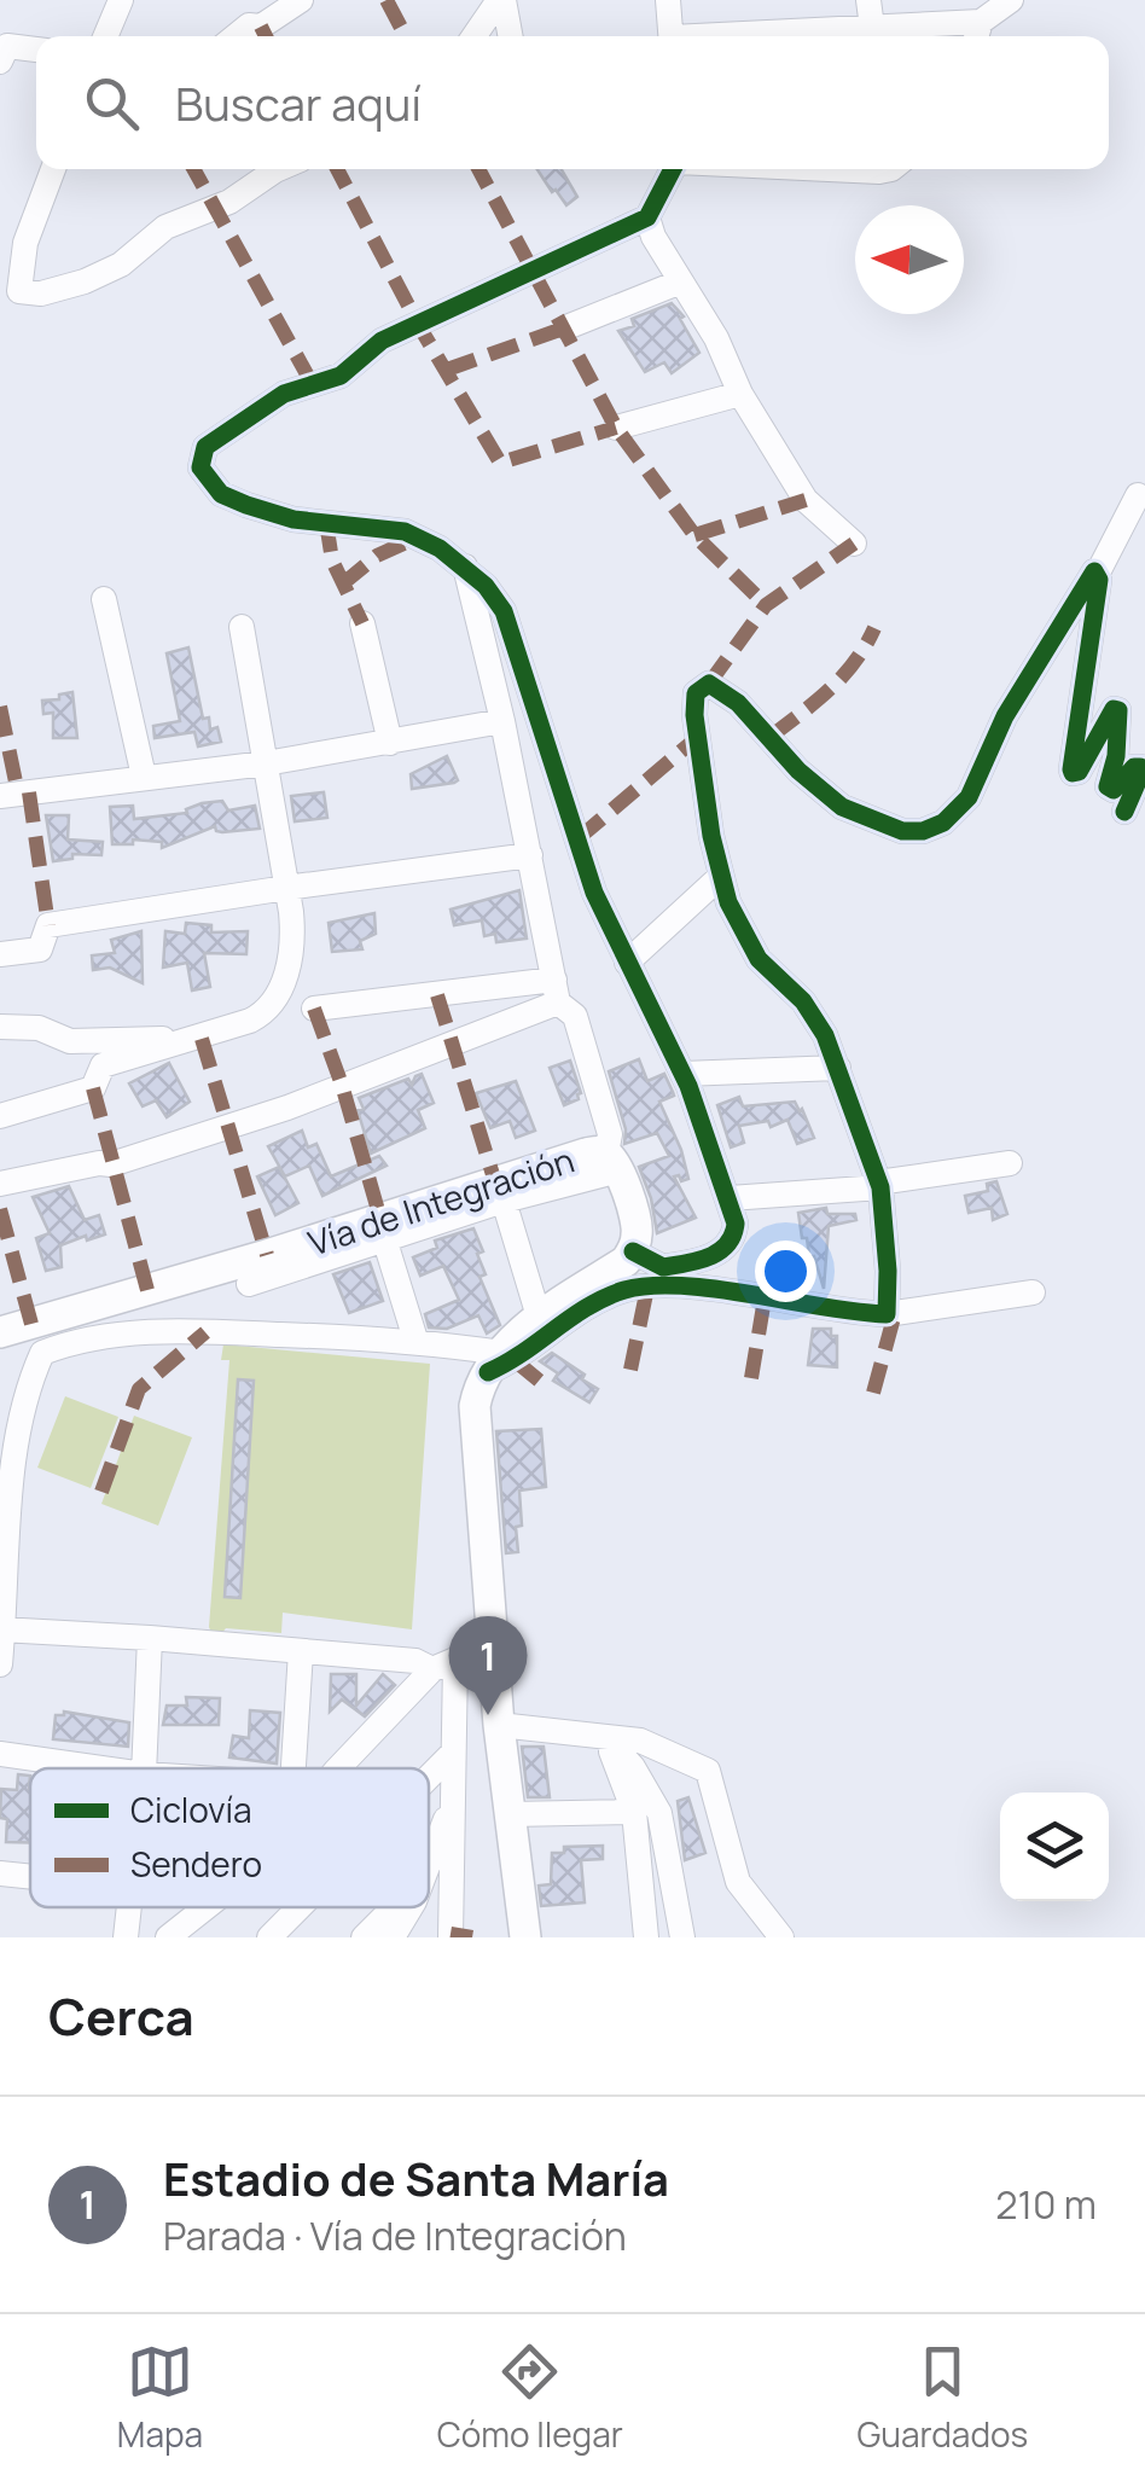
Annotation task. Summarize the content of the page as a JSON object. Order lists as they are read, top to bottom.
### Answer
{
  "streets": {
    "main road": ["Vía de Integración"]
  },
  "legend": ["Ciclovía", "Sendero"],
  "north": "left",
  "page": {
    "search": "Buscar aquí",
    "pins": "1",
    "heading": "Cerca",
    "list": [
      {
        "mark": "1",
        "name": "Estadio de Santa María",
        "note": "Parada · Vía de Integración",
        "value": "210 m"
      }
    ],
    "nav": ["Mapa", "Cómo llegar", "Guardados"]
  }
}
